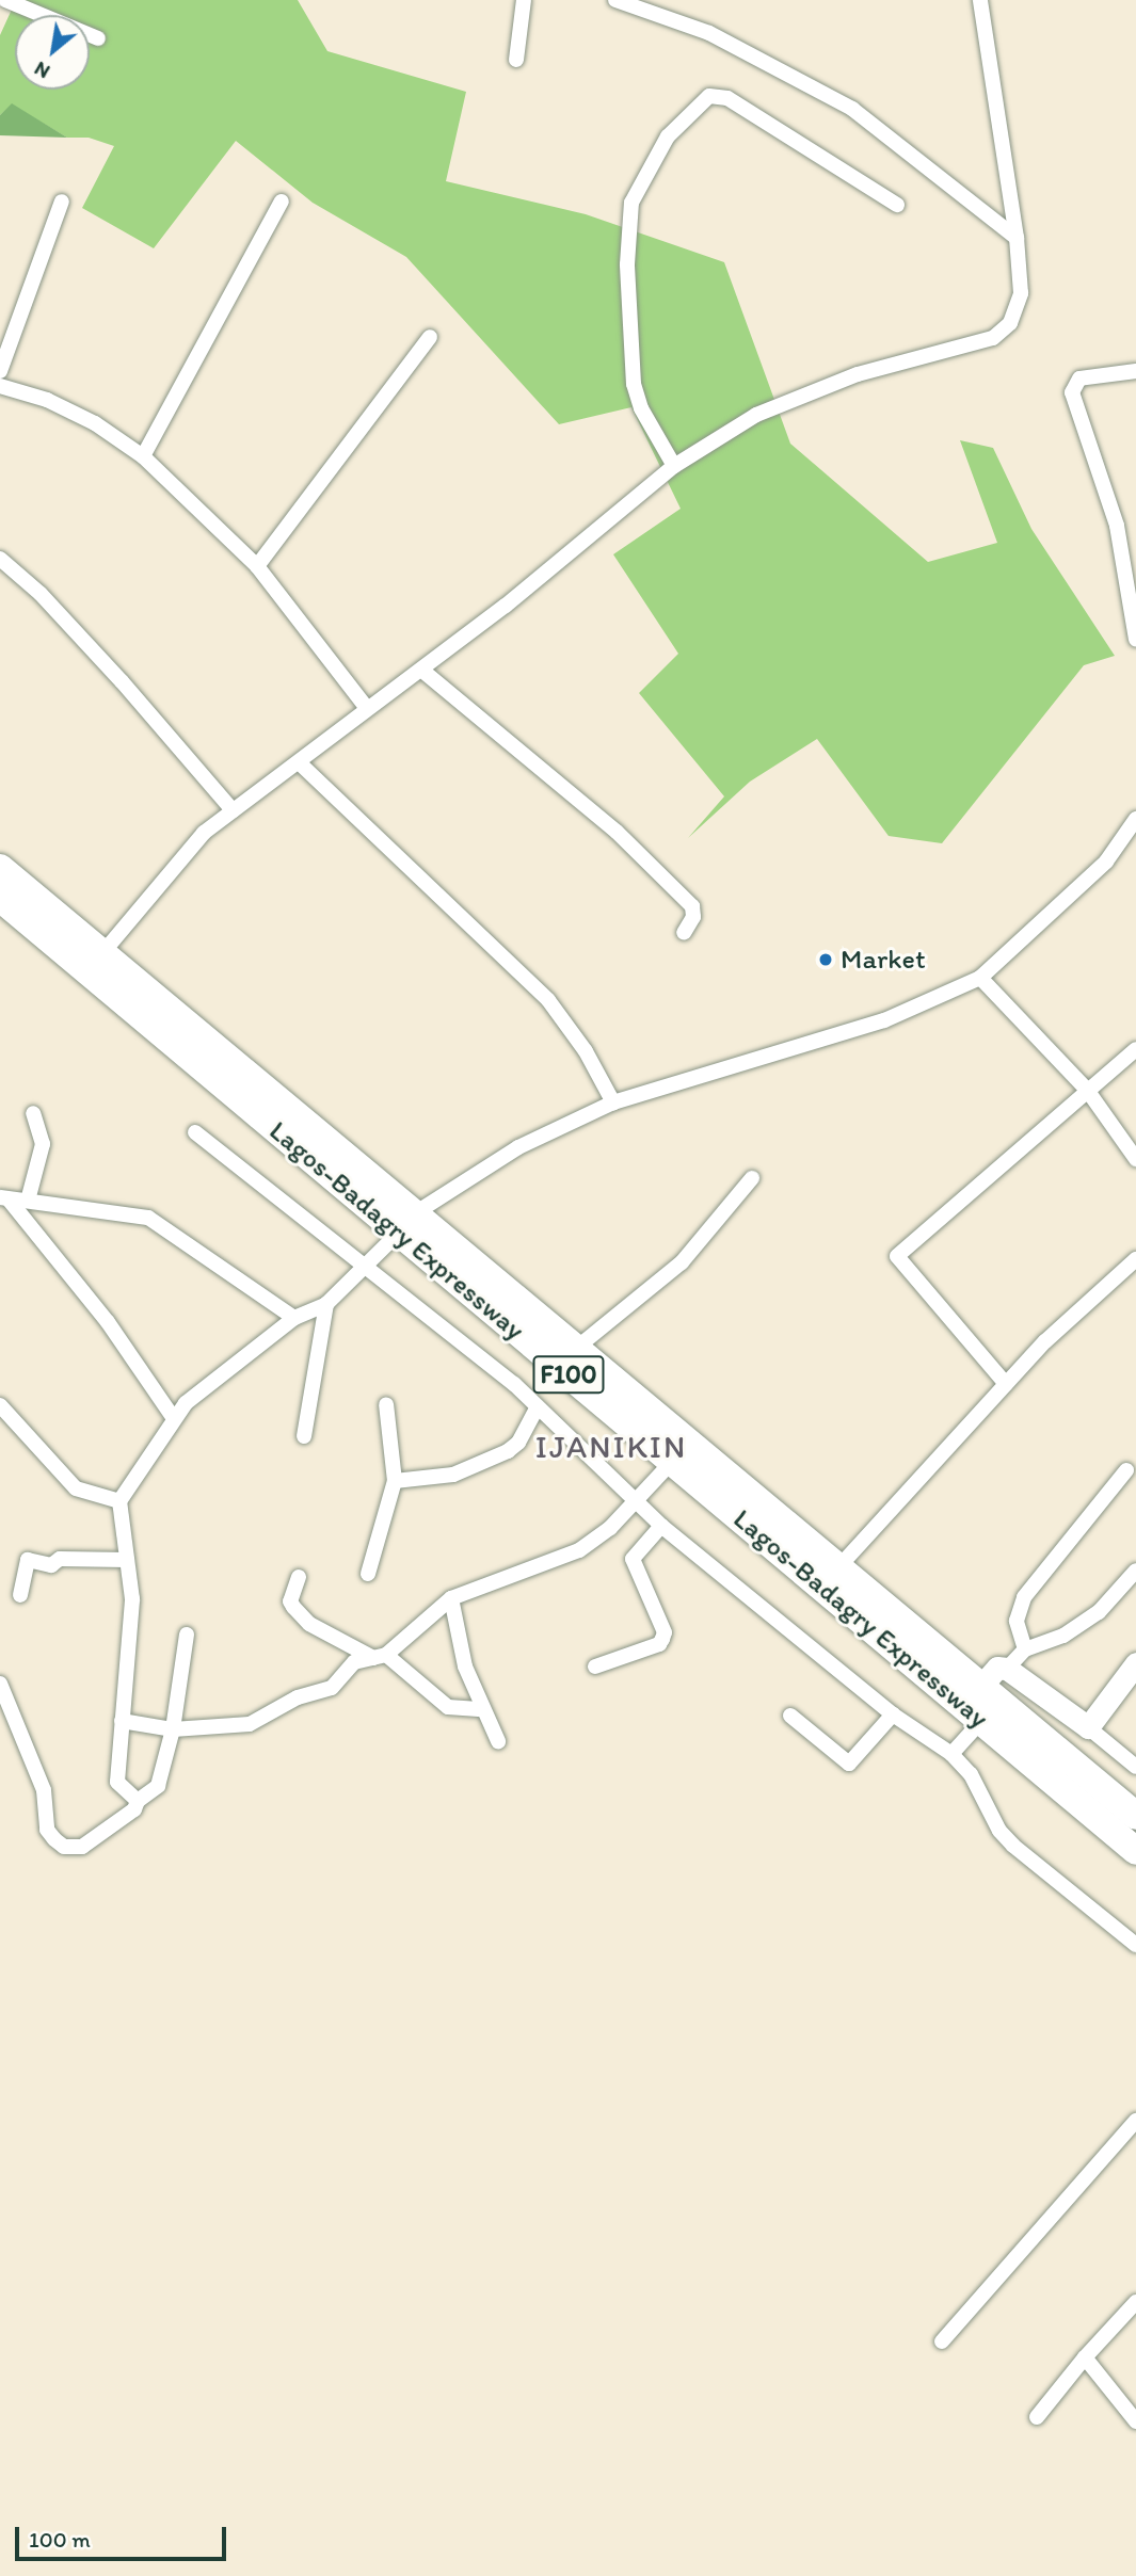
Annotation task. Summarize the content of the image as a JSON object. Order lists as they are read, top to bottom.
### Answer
{
  "streets": {
    "highway": ["Lagos-Badagry Expressway", "F100"]
  },
  "districts": ["IJANIKIN"],
  "places": ["Market"],
  "scale_bar": "100 m",
  "north": "bottom left"
}
